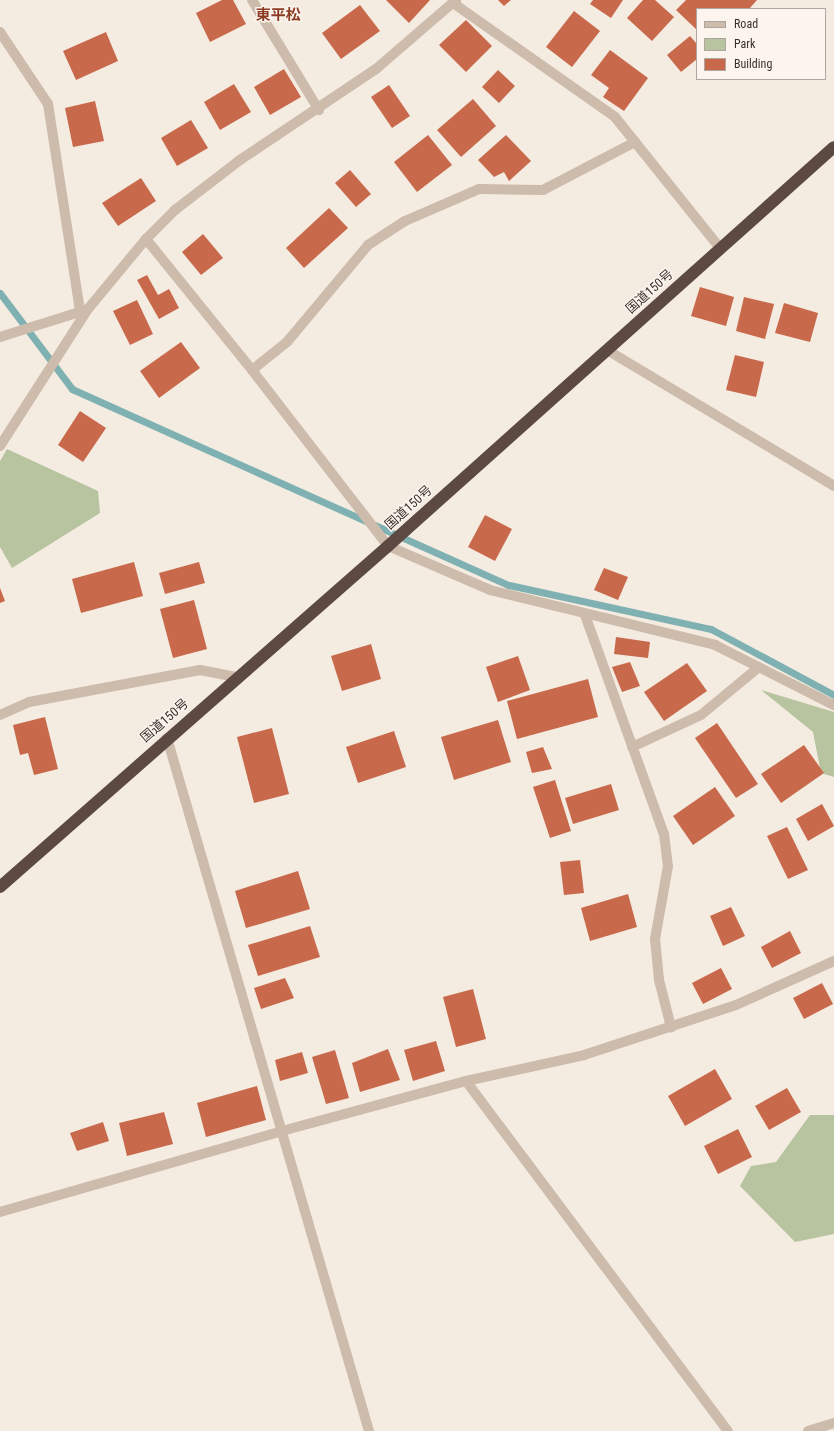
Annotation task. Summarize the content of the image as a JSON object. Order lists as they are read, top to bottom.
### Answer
{
  "streets": {
    "highway": ["国道150号"]
  },
  "districts": ["東平松"],
  "legend": ["Road", "Park", "Building"]
}
